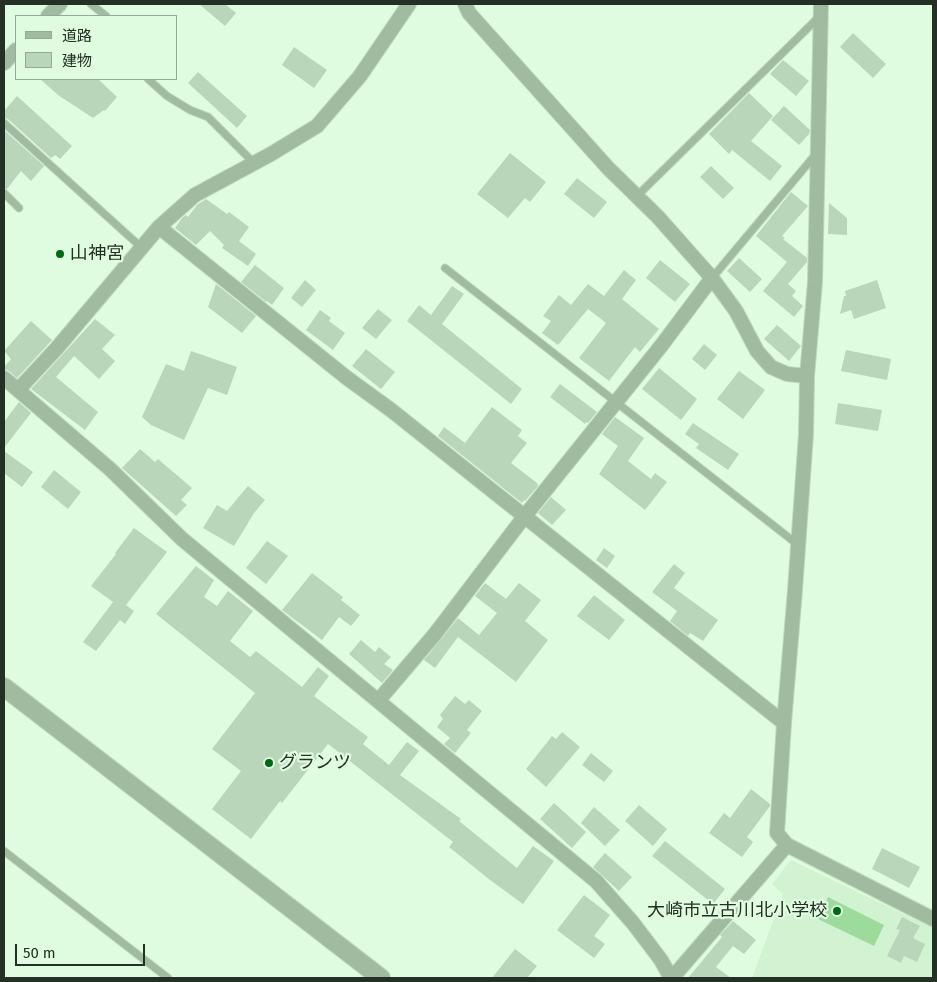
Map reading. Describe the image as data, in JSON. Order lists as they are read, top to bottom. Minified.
{"places":["山神宮","グランツ","大崎市立古川北小学校"],"legend":["道路","建物"],"scale_bar":"50 m"}
